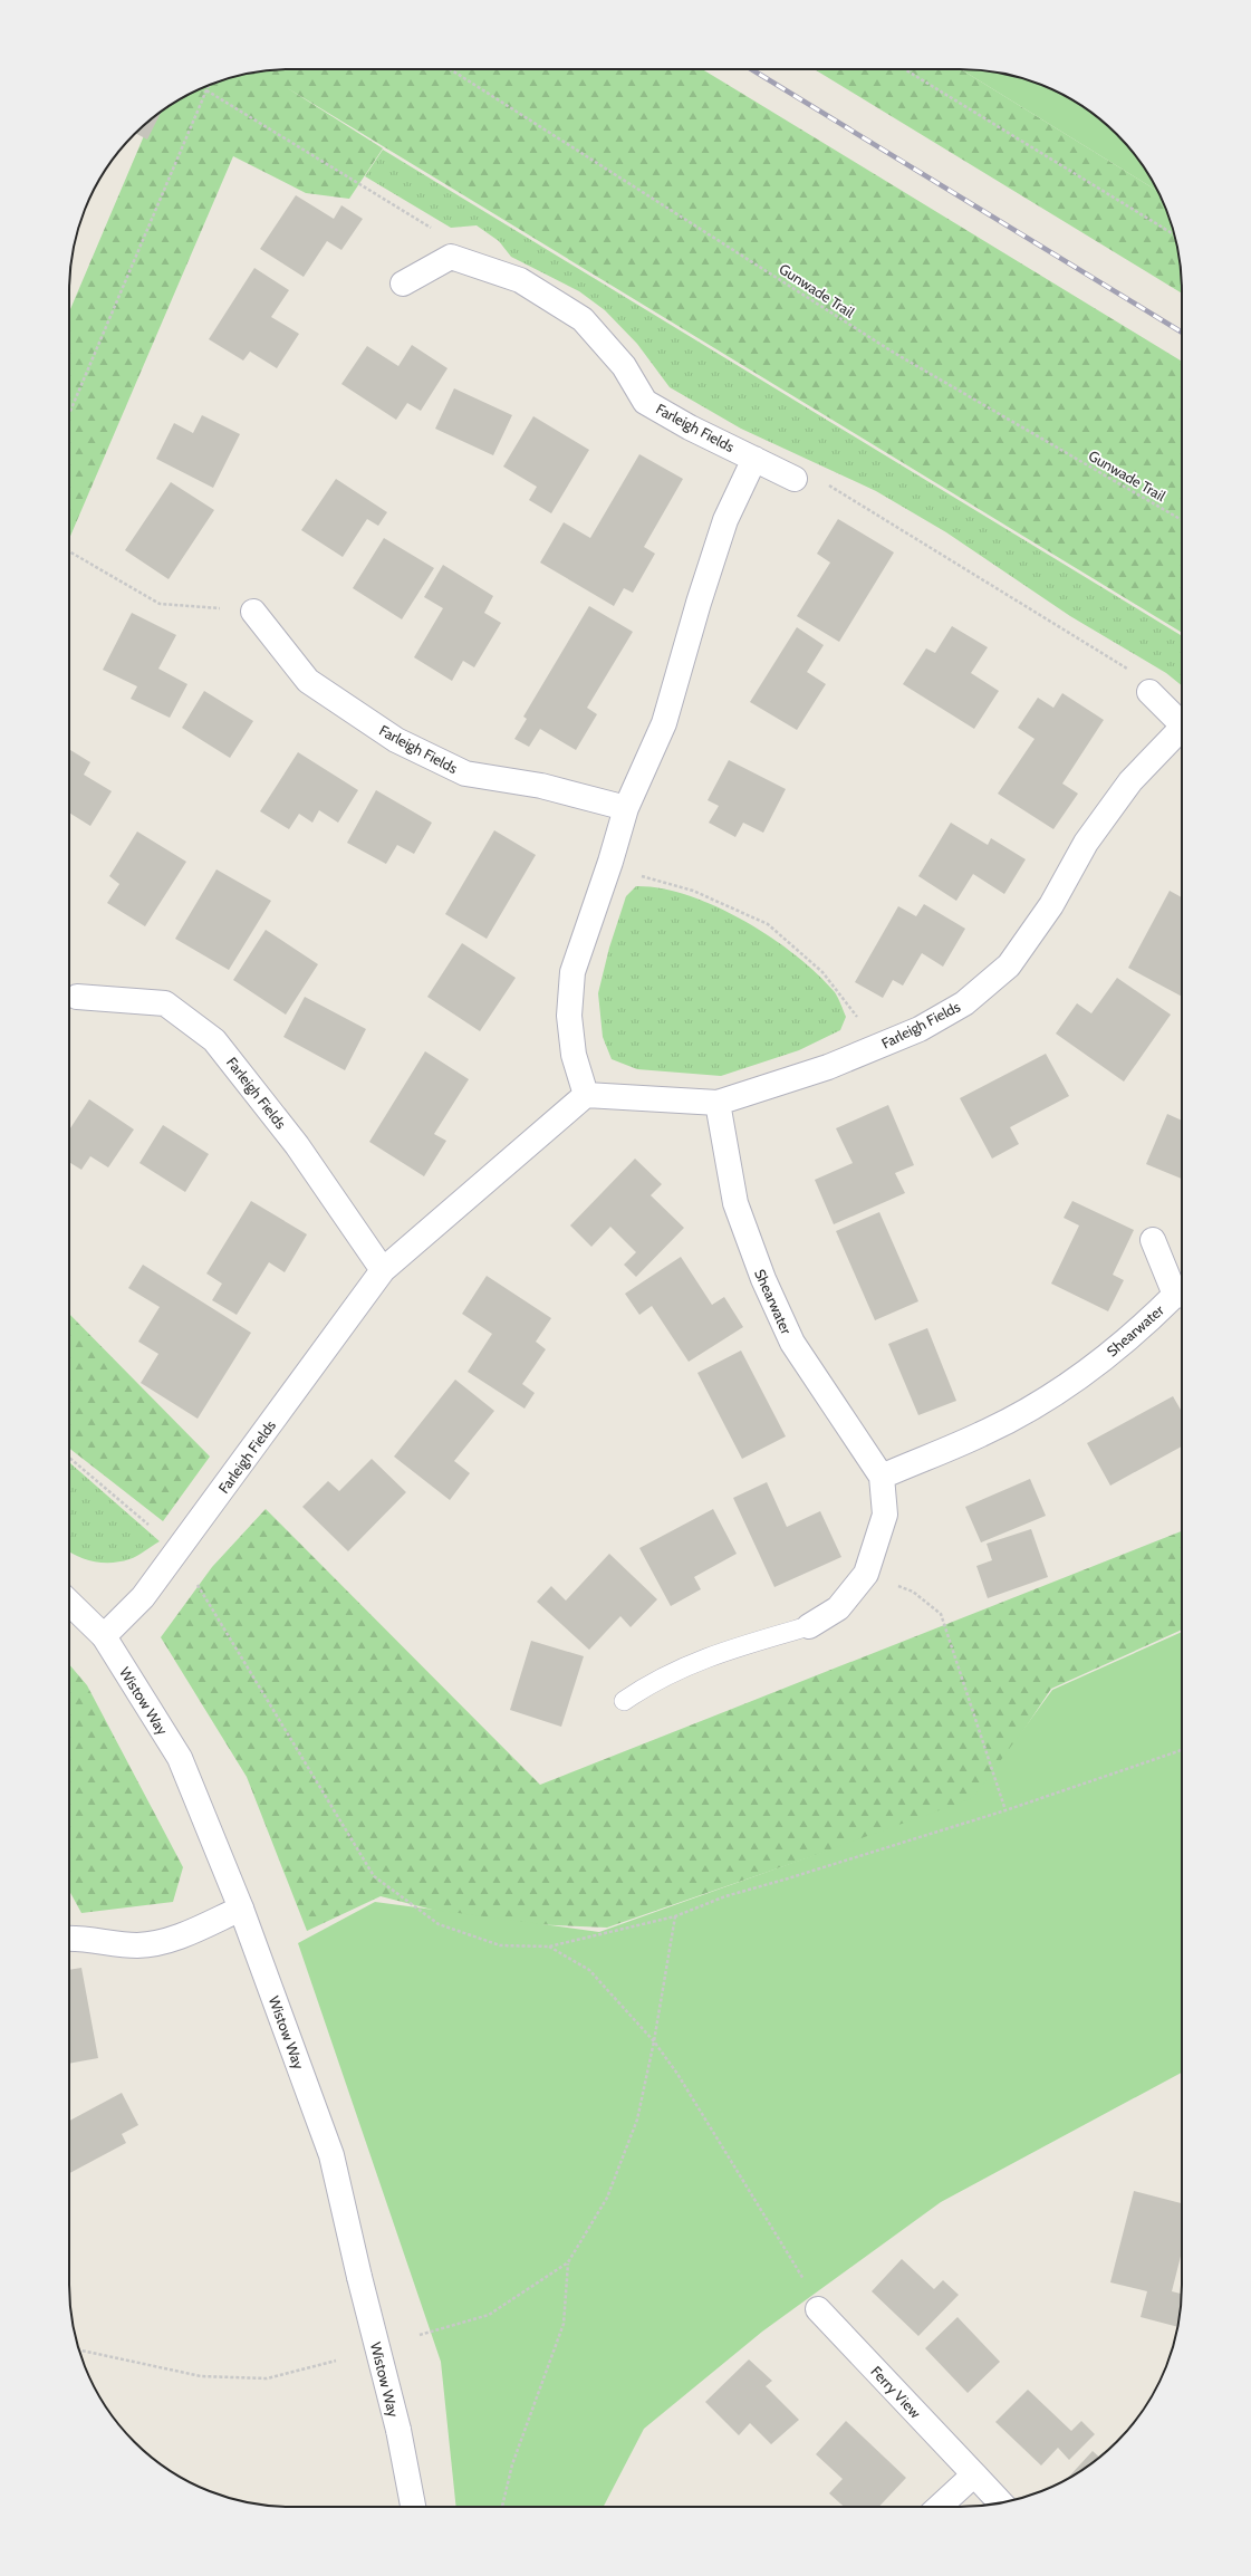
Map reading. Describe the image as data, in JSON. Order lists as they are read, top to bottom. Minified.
{"streets":{"street":["Farleigh Fields","Shearwater","Wistow Way","Ferry View"],"path":["Gunwade Trail"]},"crossings":[["Farleigh Fields","Shearwater"],["Farleigh Fields","Wistow Way"]]}
